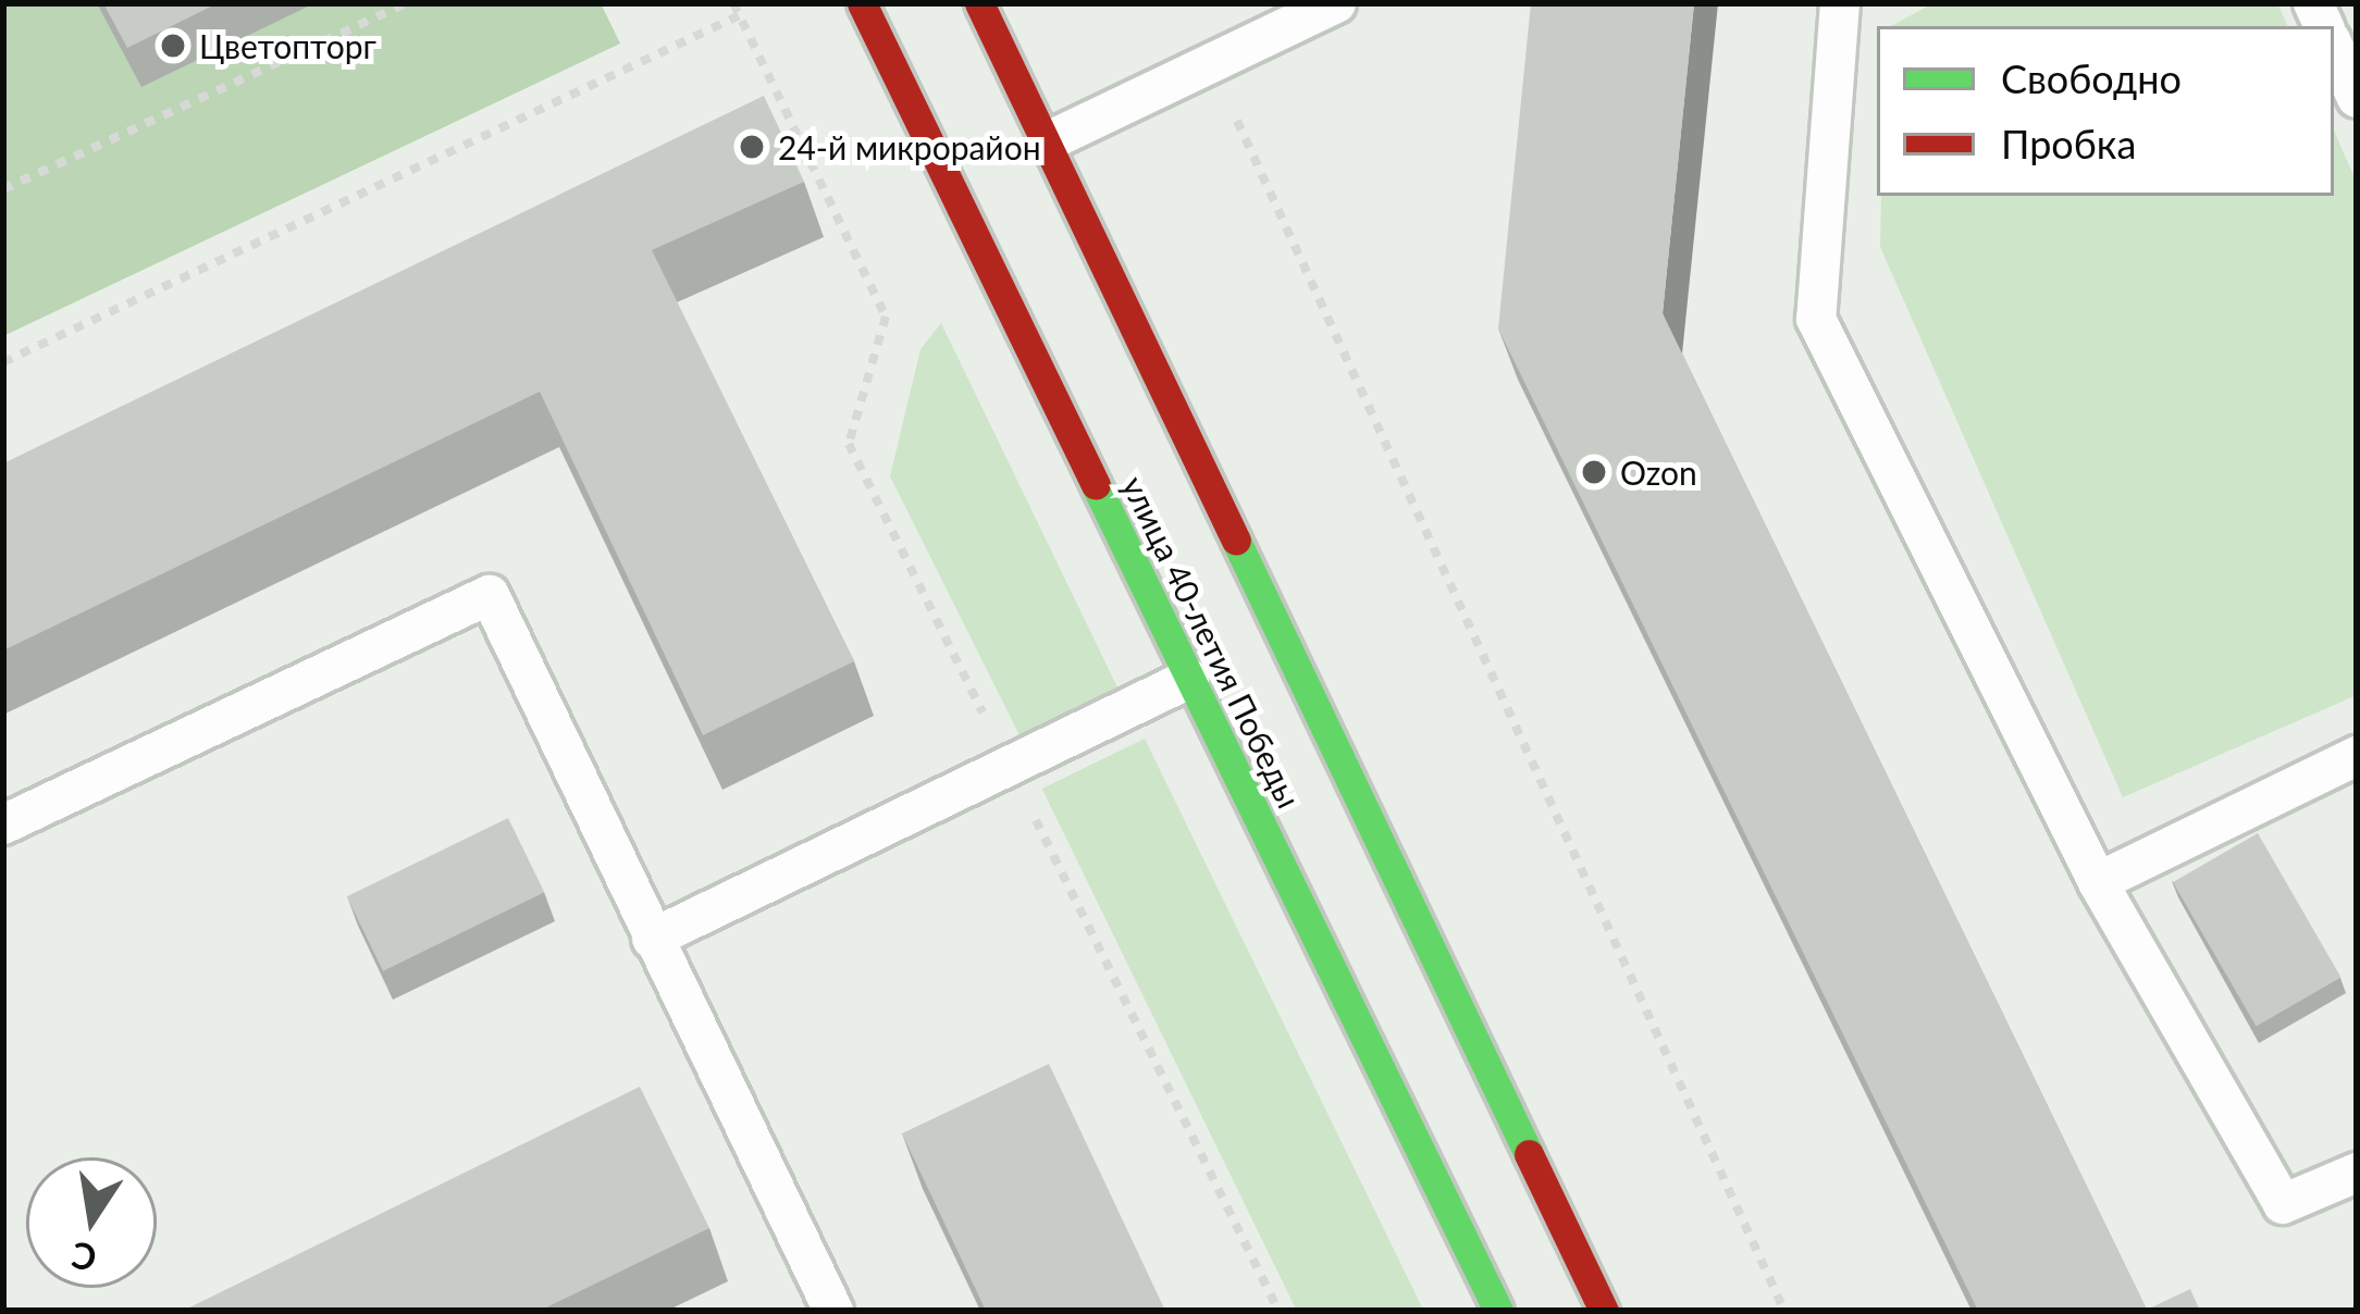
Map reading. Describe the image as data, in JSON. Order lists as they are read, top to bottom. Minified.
{"streets":{"street":["улица 40-летия Победы"]},"places":["Цветопторг","24-й микрорайон","Ozon"],"legend":["Свободно","Пробка"],"north":"bottom"}
